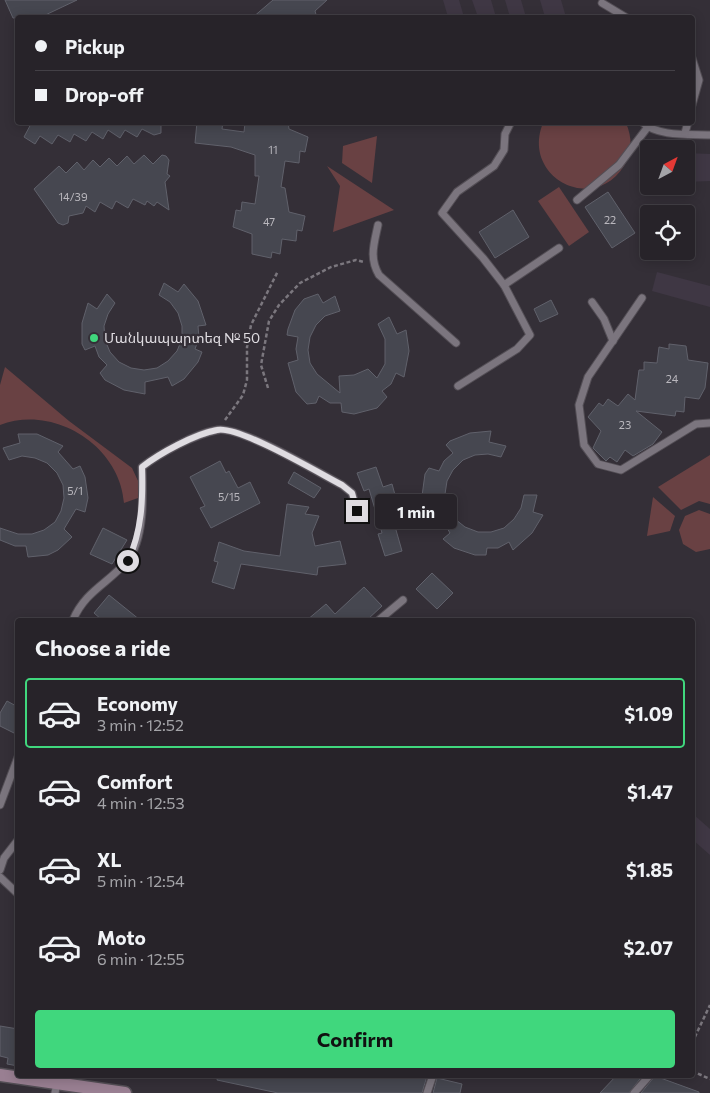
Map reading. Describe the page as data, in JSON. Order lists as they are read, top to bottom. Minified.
{"places":["Մանկապարտեզ № 50"],"house_numbers":["11","14/39","22","47","24","23","5/1","5/15"],"north":"top right","page":{"banner":["Pickup","Drop-off"],"bubble":"1 min","heading":"Choose a ride","list":[{"name":"Economy","note":"3 min · 12:52","value":"$1.09"},{"name":"Comfort","note":"4 min · 12:53","value":"$1.47"},{"name":"XL","note":"5 min · 12:54","value":"$1.85"},{"name":"Moto","note":"6 min · 12:55","value":"$2.07"}],"buttons":"Confirm"}}
